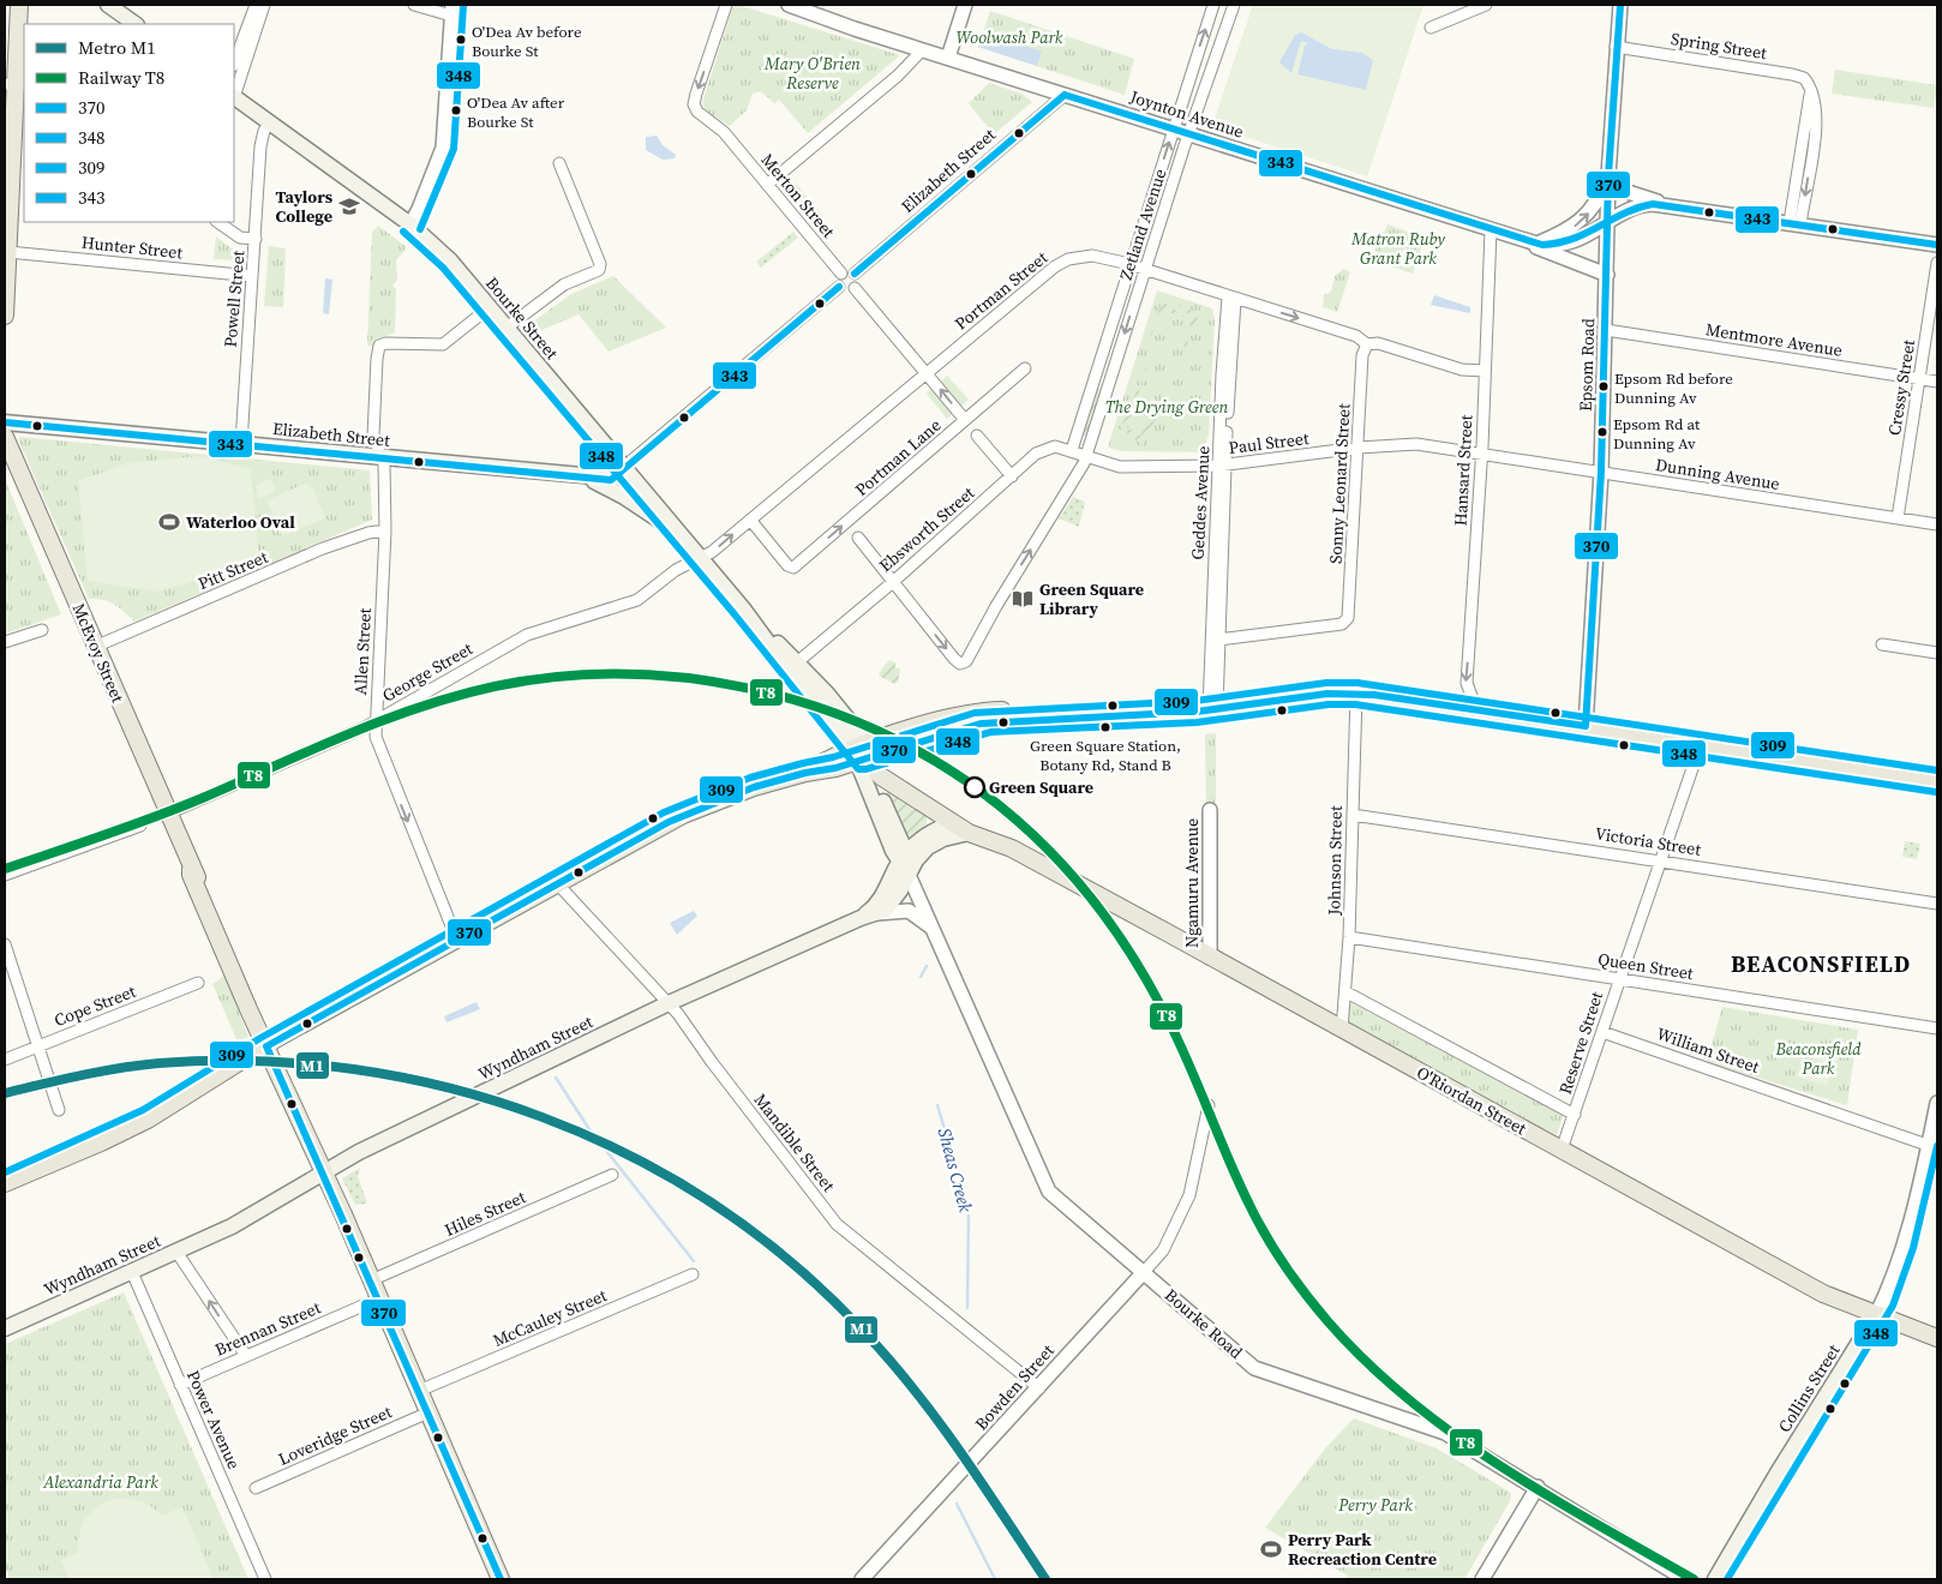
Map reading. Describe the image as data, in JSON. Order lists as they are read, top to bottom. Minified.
{"streets":{"main road":["Elizabeth Street","Bourke Street","McEvoy Street","Wyndham Street","O'Riordan Street","Bourke Road","Collins Street"],"street":["Spring Street","Joynton Avenue","Merton Street","Zetland Avenue","Hunter Street","Portman Street","Powell Street","Mentmore Avenue","Epsom Road","Cressy Street","Paul Street","Portman Lane","Hansard Street","Dunning Avenue","Sonny Leonard Street","Geddes Avenue","Ebsworth Street","Pitt Street","Allen Street","George Street","Victoria Street","Johnson Street","Ngamuru Avenue","Queen Street","Cope Street","Reserve Street","William Street","Mandible Street","Hiles Street","McCauley Street","Brennan Street","Bowden Street","Power Avenue","Loveridge Street"]},"crossings":[["Spring Street","Epsom Road"],["Joynton Avenue","Elizabeth Street"],["Joynton Avenue","Zetland Avenue"],["Joynton Avenue","Epsom Road"],["Joynton Avenue","Hansard Street"],["Elizabeth Street","Merton Street"],["Elizabeth Street","Powell Street"],["Elizabeth Street","Bourke Street"],["Elizabeth Street","Allen Street"],["Zetland Avenue","Portman Street"],["Zetland Avenue","Paul Street"],["Zetland Avenue","Ebsworth Street"],["Hunter Street","Powell Street"],["Portman Street","Bourke Street"],["Portman Street","Portman Lane"],["Portman Street","Hansard Street"],["Portman Street","Sonny Leonard Street"],["Portman Street","Geddes Avenue"],["Portman Street","George Street"],["Powell Street","Bourke Street"],["Bourke Street","Ebsworth Street"],["Bourke Street","Allen Street"],["Bourke Street","George Street"],["Bourke Street","O'Riordan Street"],["Bourke Street","Bourke Road"],["Mentmore Avenue","Epsom Road"],["Mentmore Avenue","Cressy Street"],["Epsom Road","Dunning Avenue"],["Cressy Street","Dunning Avenue"],["Paul Street","Dunning Avenue"],["Paul Street","Sonny Leonard Street"],["Paul Street","Geddes Avenue"],["Paul Street","Ebsworth Street"],["Hansard Street","Dunning Avenue"],["Sonny Leonard Street","Geddes Avenue"],["Pitt Street","Allen Street"],["Pitt Street","McEvoy Street"],["Allen Street","George Street"],["McEvoy Street","George Street"],["McEvoy Street","Wyndham Street"],["McEvoy Street","Hiles Street"],["McEvoy Street","McCauley Street"],["McEvoy Street","Loveridge Street"],["Victoria Street","Johnson Street"],["Victoria Street","Reserve Street"],["Johnson Street","Queen Street"],["Johnson Street","Reserve Street"],["Johnson Street","O'Riordan Street"],["Ngamuru Avenue","O'Riordan Street"],["Queen Street","Reserve Street"],["Reserve Street","William Street"],["Reserve Street","O'Riordan Street"],["Wyndham Street","O'Riordan Street"],["Wyndham Street","Mandible Street"],["Wyndham Street","Bourke Road"],["Wyndham Street","Power Avenue"],["William Street","Collins Street"],["O'Riordan Street","Bourke Road"],["O'Riordan Street","Collins Street"],["Mandible Street","Bowden Street"],["Bourke Road","Bowden Street"],["Brennan Street","Power Avenue"]],"one_way":["Merton Street","Portman Lane","Hansard Street"],"districts":["BEACONSFIELD"],"water":["Sheas Creek"],"parks":["Woolwash Park","Mary O'Brien Reserve","Matron Ruby Grant Park","The Drying Green","Beaconsfield Park","Alexandria Park","Perry Park"],"places":{"other":["O'Dea Av before Bourke St","O'Dea Av after Bourke St","Epsom Rd before Dunning Av","Epsom Rd at Dunning Av","Green Square Station, Botany Rd, Stand B","Green Square"],"school or university":["Taylors College"],"sports":["Waterloo Oval","Perry Park Recreaction Centre"],"library":["Green Square Library"]},"lines":["transit line 370","transit line 348","transit line 343","rail line T8","transit line 309","metro line M1"],"legend":["Metro M1","Railway T8","370","348","309","343"]}
